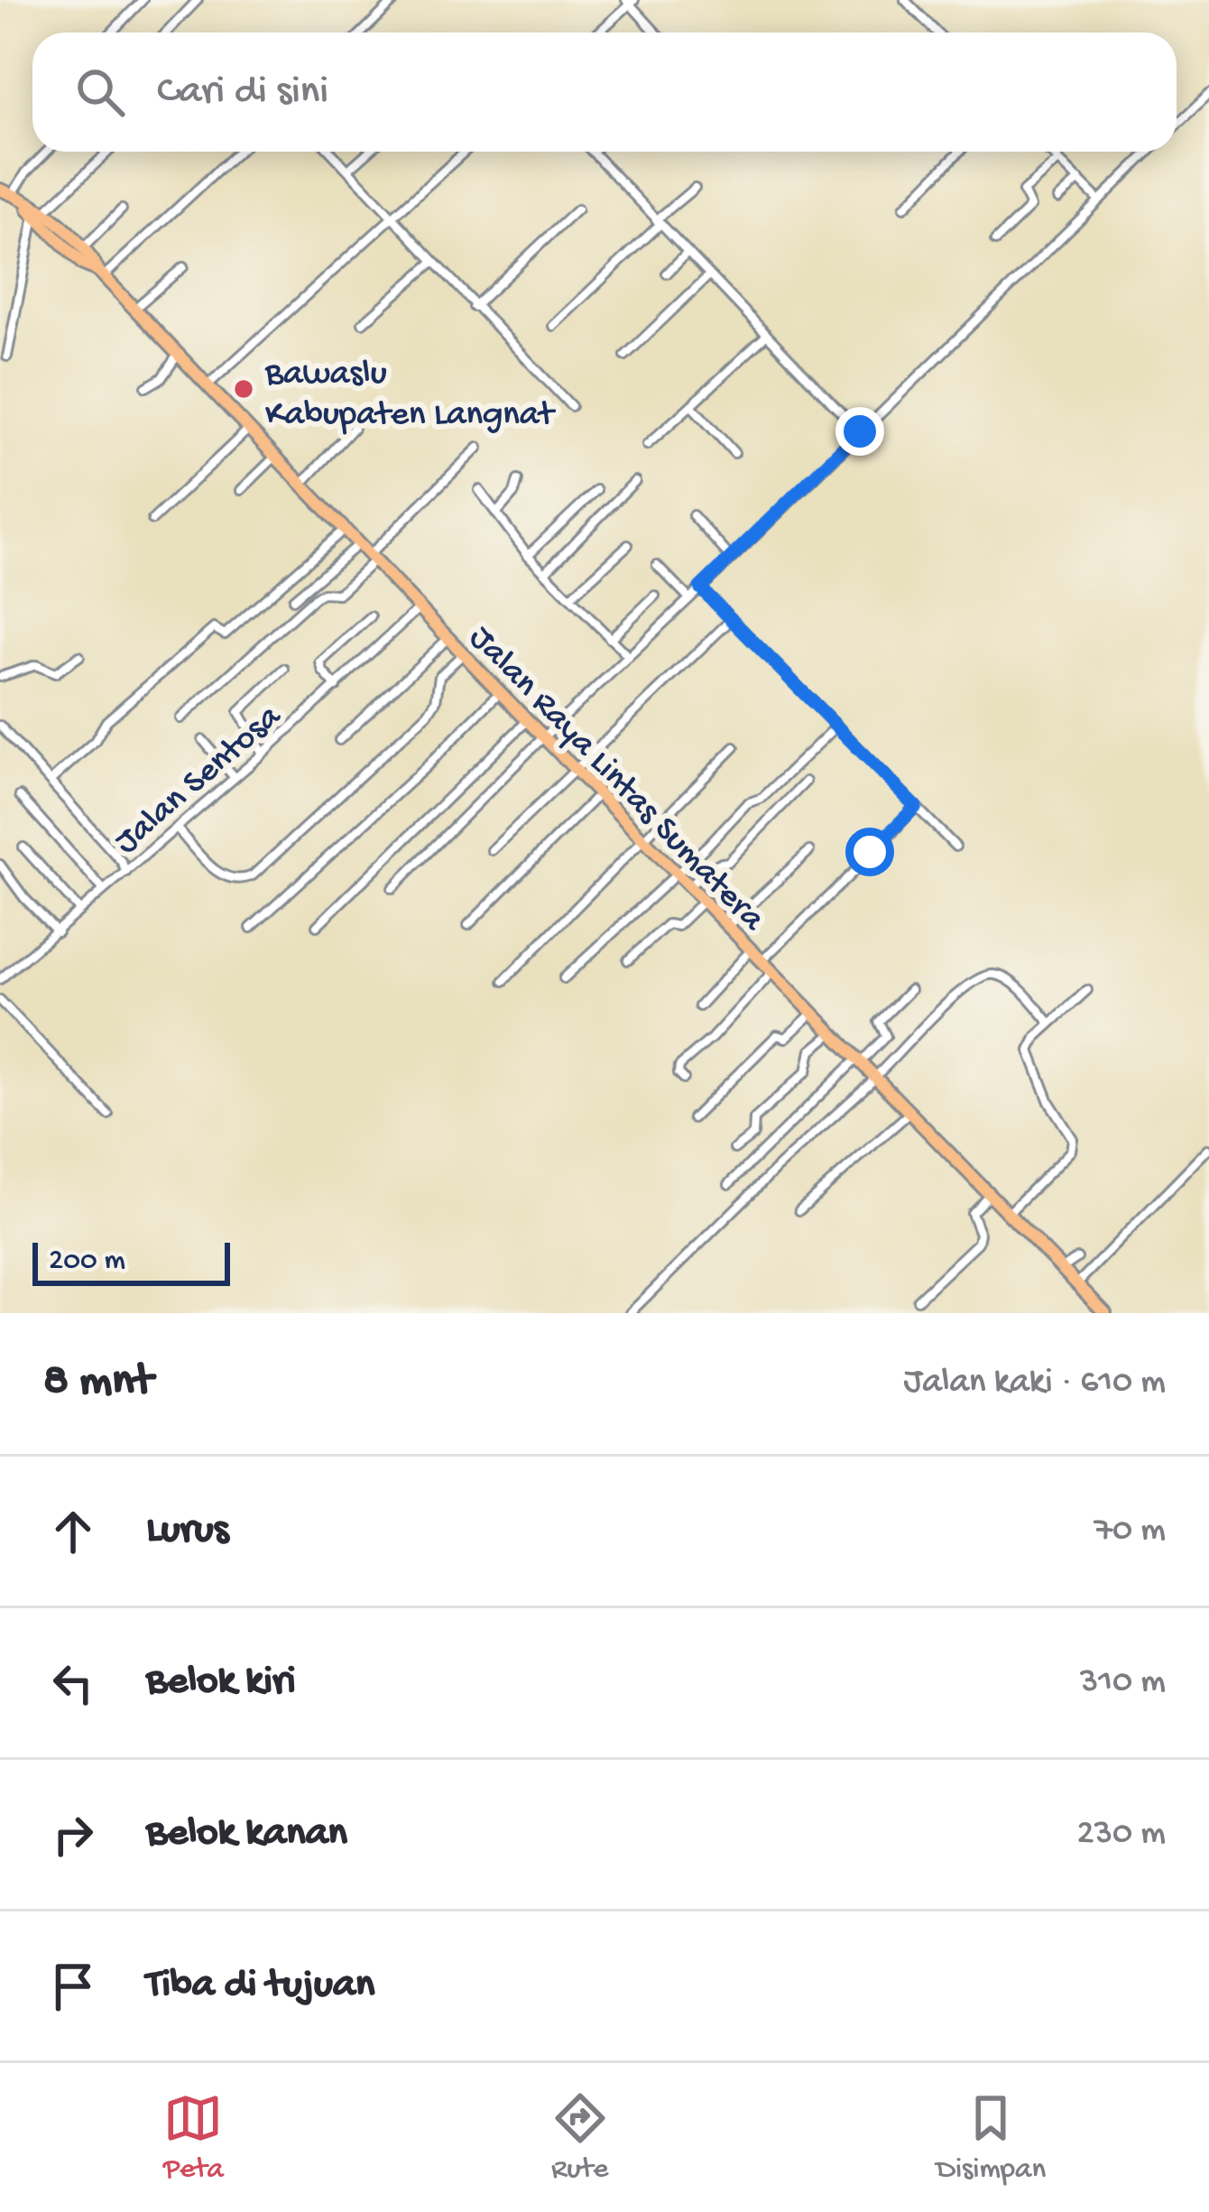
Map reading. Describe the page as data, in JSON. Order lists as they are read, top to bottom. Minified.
{"streets":{"highway":["Jalan Raya Lintas Sumatera"],"street":["Jalan Sentosa"]},"crossings":[["Jalan Raya Lintas Sumatera","Jalan Sentosa"]],"places":["Bawaslu Kabupaten Langnat"],"scale_bar":"200 m","page":{"search":"Cari di sini","scale":"200 m","heading":["8 mnt","Jalan kaki · 610 m"],"list":[["Lurus","70 m"],["Belok kiri","310 m"],["Belok kanan","230 m"],"Tiba di tujuan"],"nav":["Peta","Rute","Disimpan"]}}
